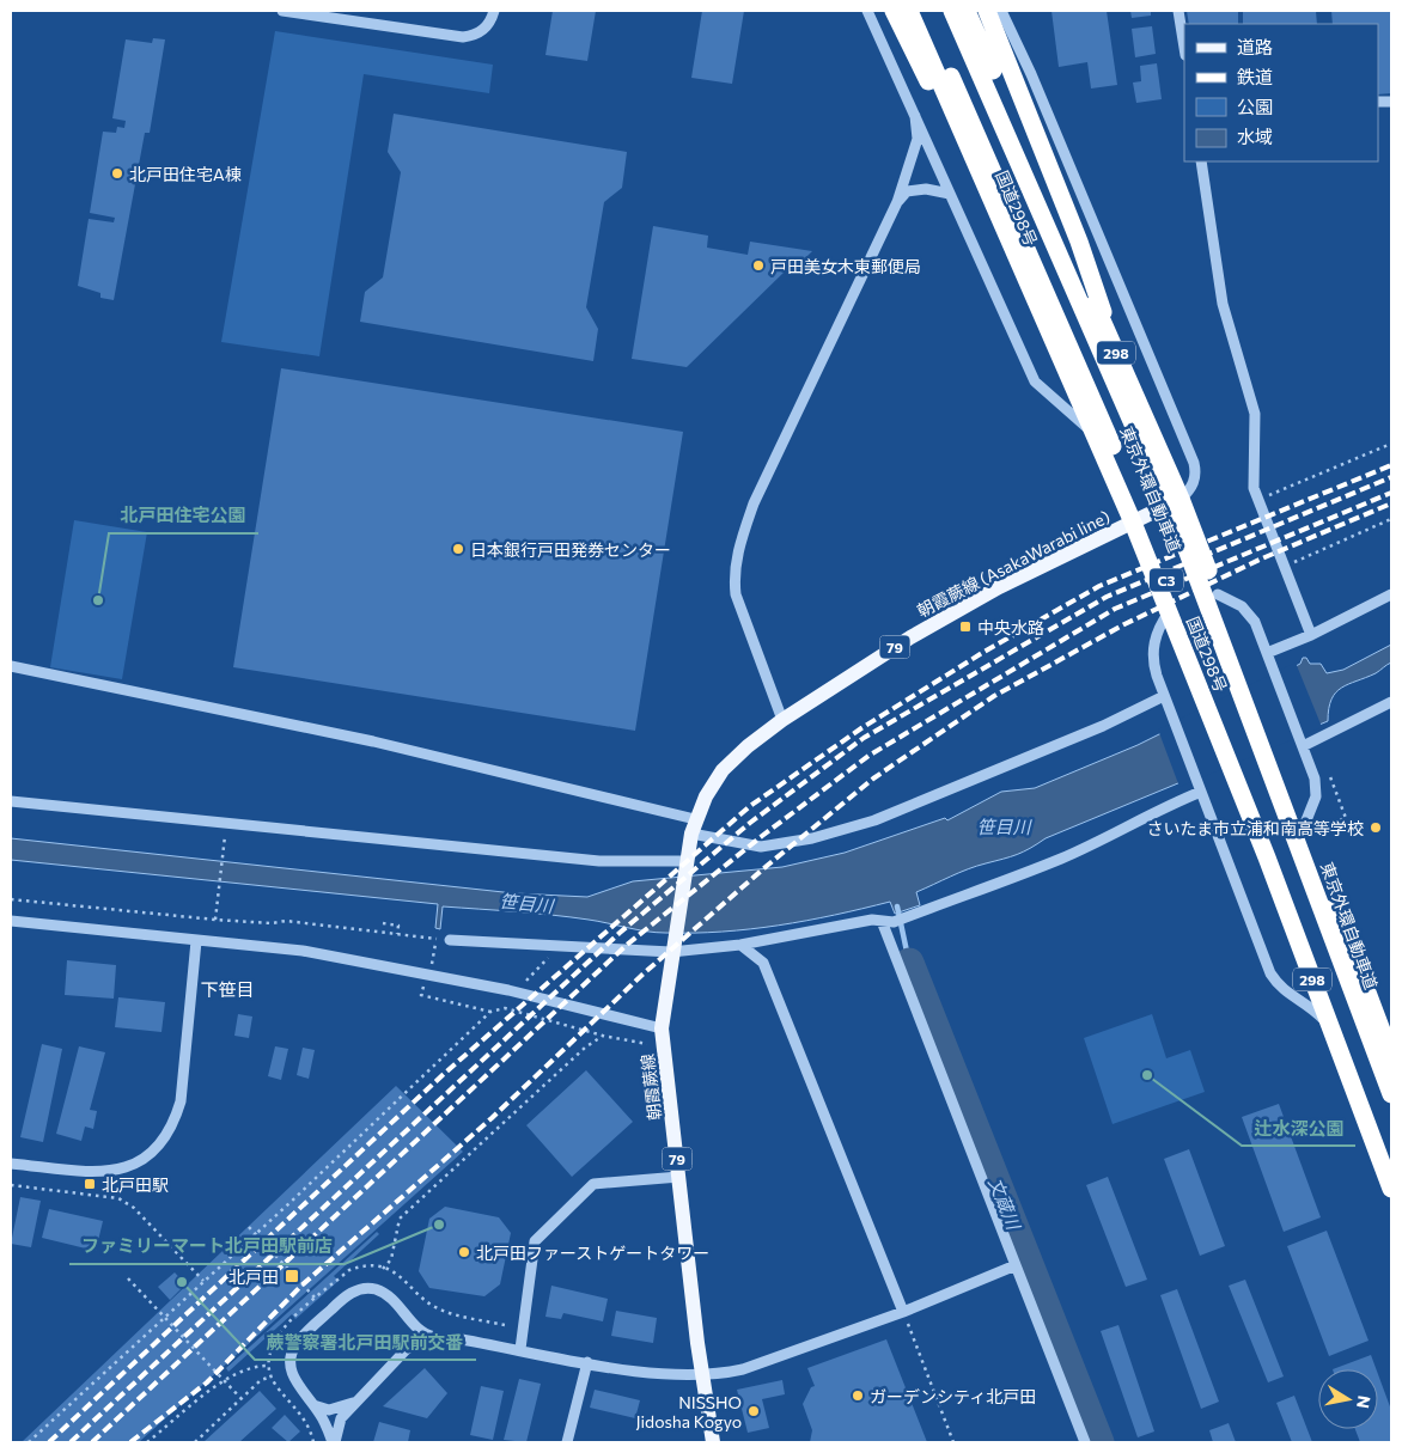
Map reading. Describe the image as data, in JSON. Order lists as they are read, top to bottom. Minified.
{"streets":{"highway":["国道298号","298","東京外環自動車道","C3"],"main road":["朝霞蕨線 (AsakaWarabi line)","79","朝霞蕨線"]},"crossings":[["国道298号","朝霞蕨線 (AsakaWarabi line)"],["朝霞蕨線 (AsakaWarabi line)","朝霞蕨線"]],"districts":["下笹目"],"water":["笹目川","文蔵川"],"places":{"other":["北戸田住宅A棟","戸田美女木東郵便局","日本銀行戸田発券センター","北戸田住宅公園","さいたま市立浦和南高等学校","辻水深公園","ファミリーマート北戸田駅前店","北戸田ファーストゲートタワー","蕨警察署北戸田駅前交番","ガーデンシティ北戸田","NISSHO Jidosha Kogyo"],"transit":["中央水路","北戸田駅","北戸田"]},"legend":["道路","鉄道","公園","水域"],"north":"right"}
